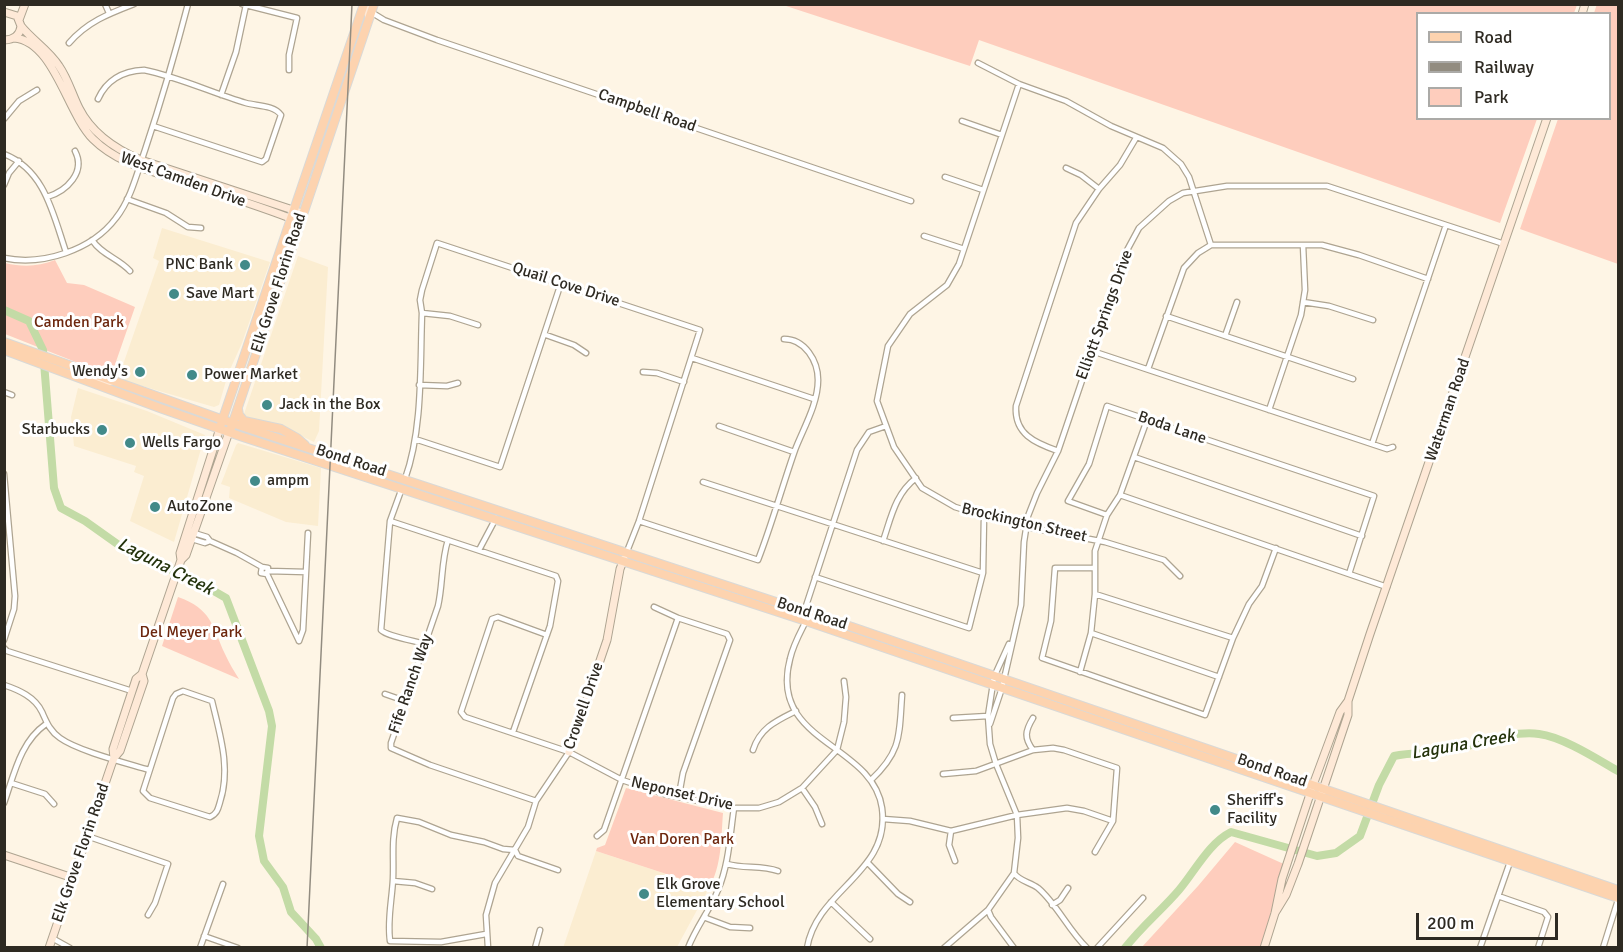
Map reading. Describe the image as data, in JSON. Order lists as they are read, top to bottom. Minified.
{"streets":{"main road":["West Camden Drive","Elk Grove Florin Road","Waterman Road","Bond Road","Crowell Drive"],"street":["Campbell Road","Quail Cove Drive","Elliott Springs Drive","Boda Lane","Brockington Street","Fife Ranch Way","Neponset Drive"]},"crossings":[["Campbell Road","Elk Grove Florin Road"],["West Camden Drive","Elk Grove Florin Road"],["Elk Grove Florin Road","Bond Road"],["Quail Cove Drive","Bond Road"],["Quail Cove Drive","Crowell Drive"],["Elliott Springs Drive","Waterman Road"],["Elliott Springs Drive","Brockington Street"],["Waterman Road","Bond Road"],["Bond Road","Crowell Drive"],["Fife Ranch Way","Crowell Drive"],["Crowell Drive","Neponset Drive"]],"water":["Laguna Creek"],"parks":["Camden Park","Del Meyer Park","Van Doren Park"],"places":["PNC Bank","Save Mart","Wendy's","Power Market","Jack in the Box","Starbucks","Wells Fargo","ampm","AutoZone","Sheriff's Facility","Elk Grove Elementary School"],"legend":["Road","Railway","Park"],"scale_bar":"200 m"}
